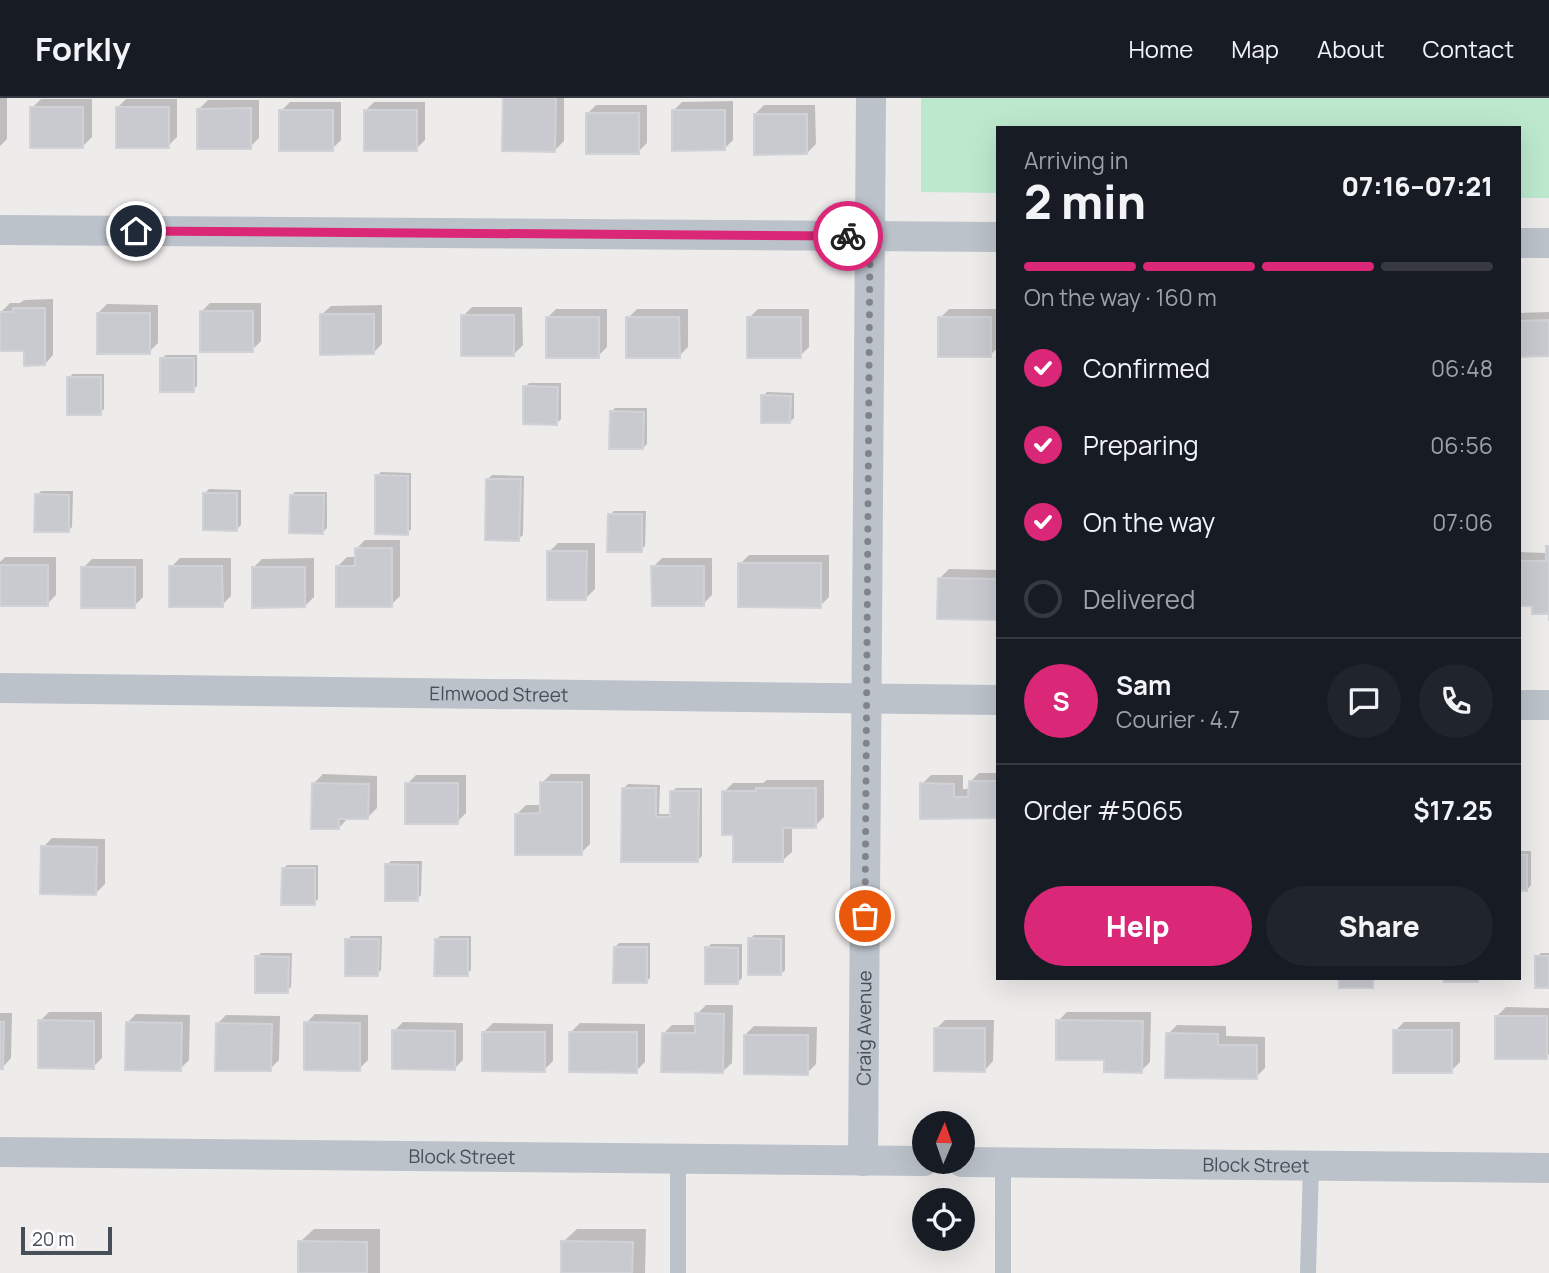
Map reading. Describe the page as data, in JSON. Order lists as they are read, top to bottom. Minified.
{"streets":{"street":["Elmwood Street","Craig Avenue","Block Street"]},"crossings":[["Elmwood Street","Craig Avenue"],["Craig Avenue","Block Street"]],"scale_bar":"20 m","north":"top","page":{"header":"Forkly","nav":["Home","Map","About","Contact"],"heading":["2 min","Arriving in","07:16–07:21"],"panel":["Sam","Courier · 4.7","Order #5065","$17.25"],"bar":"On the way · 160 m","list":[["Confirmed","06:48"],["Preparing","06:56"],["On the way","07:06"],"Delivered"],"round":"S","buttons":["Help","Share"],"scale":"20 m"}}
